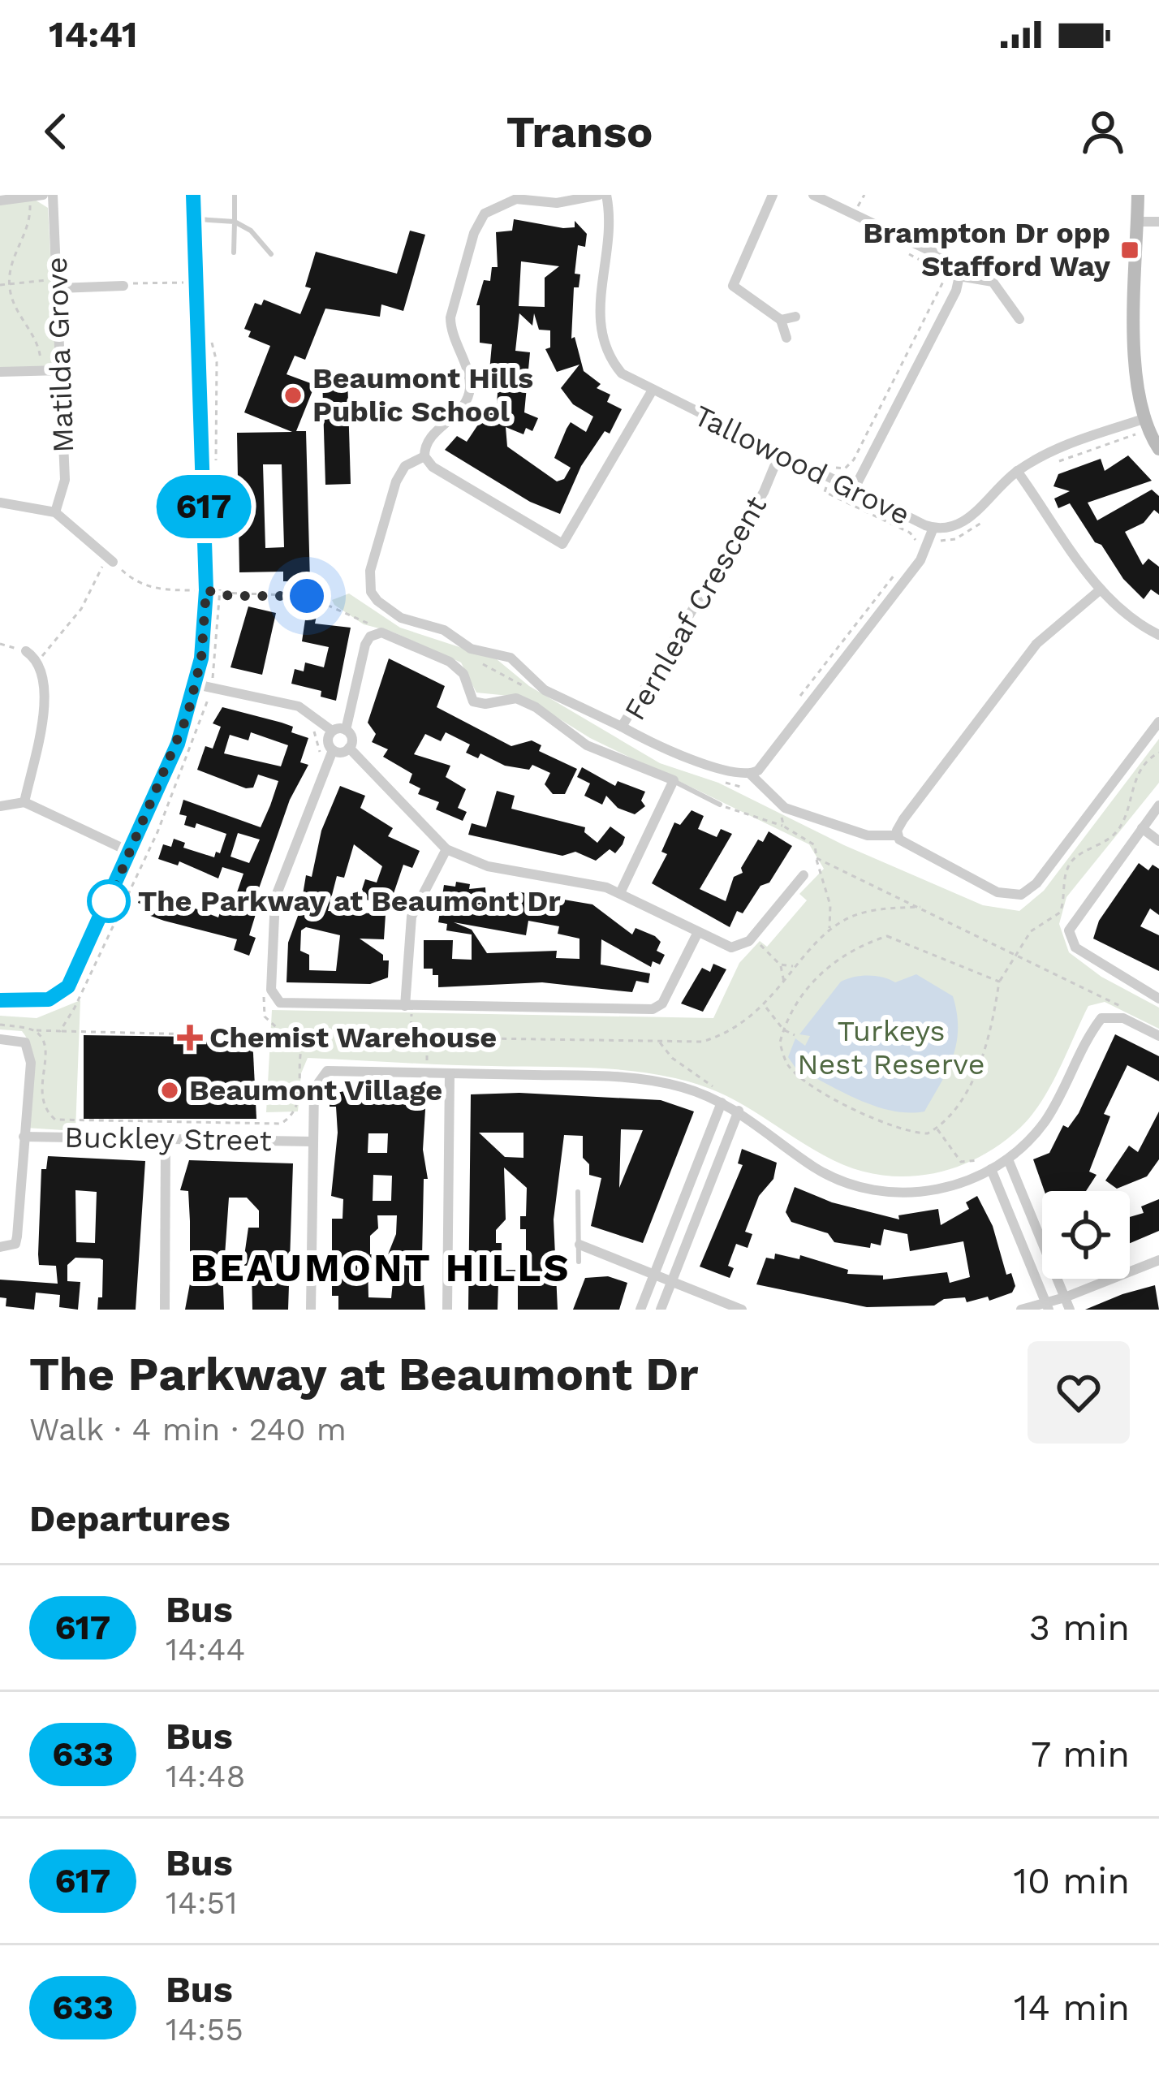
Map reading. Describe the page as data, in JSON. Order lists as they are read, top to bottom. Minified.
{"streets":{"street":["Matilda Grove","Tallowood Grove","Fernleaf Crescent","Buckley Street"]},"crossings":[["Tallowood Grove","Fernleaf Crescent"]],"districts":["BEAUMONT HILLS"],"parks":["Turkeys Nest Reserve"],"places":{"transit":["Brampton Dr opp Stafford Way"],"other":["Beaumont Hills Public School","The Parkway at Beaumont Dr","Beaumont Village"],"health":["Chemist Warehouse"]},"lines":["bus line 617"],"page":{"status":"14:41","header":"Transo","on_map":"617","heading":[["The Parkway at Beaumont Dr","Walk · 4 min · 240 m"],"Departures"],"list":[{"mark":"617","name":"Bus","note":"14:44","value":"3 min"},{"mark":"633","name":"Bus","note":"14:48","value":"7 min"},{"mark":"617","name":"Bus","note":"14:51","value":"10 min"},{"mark":"633","name":"Bus","note":"14:55","value":"14 min"}]}}
